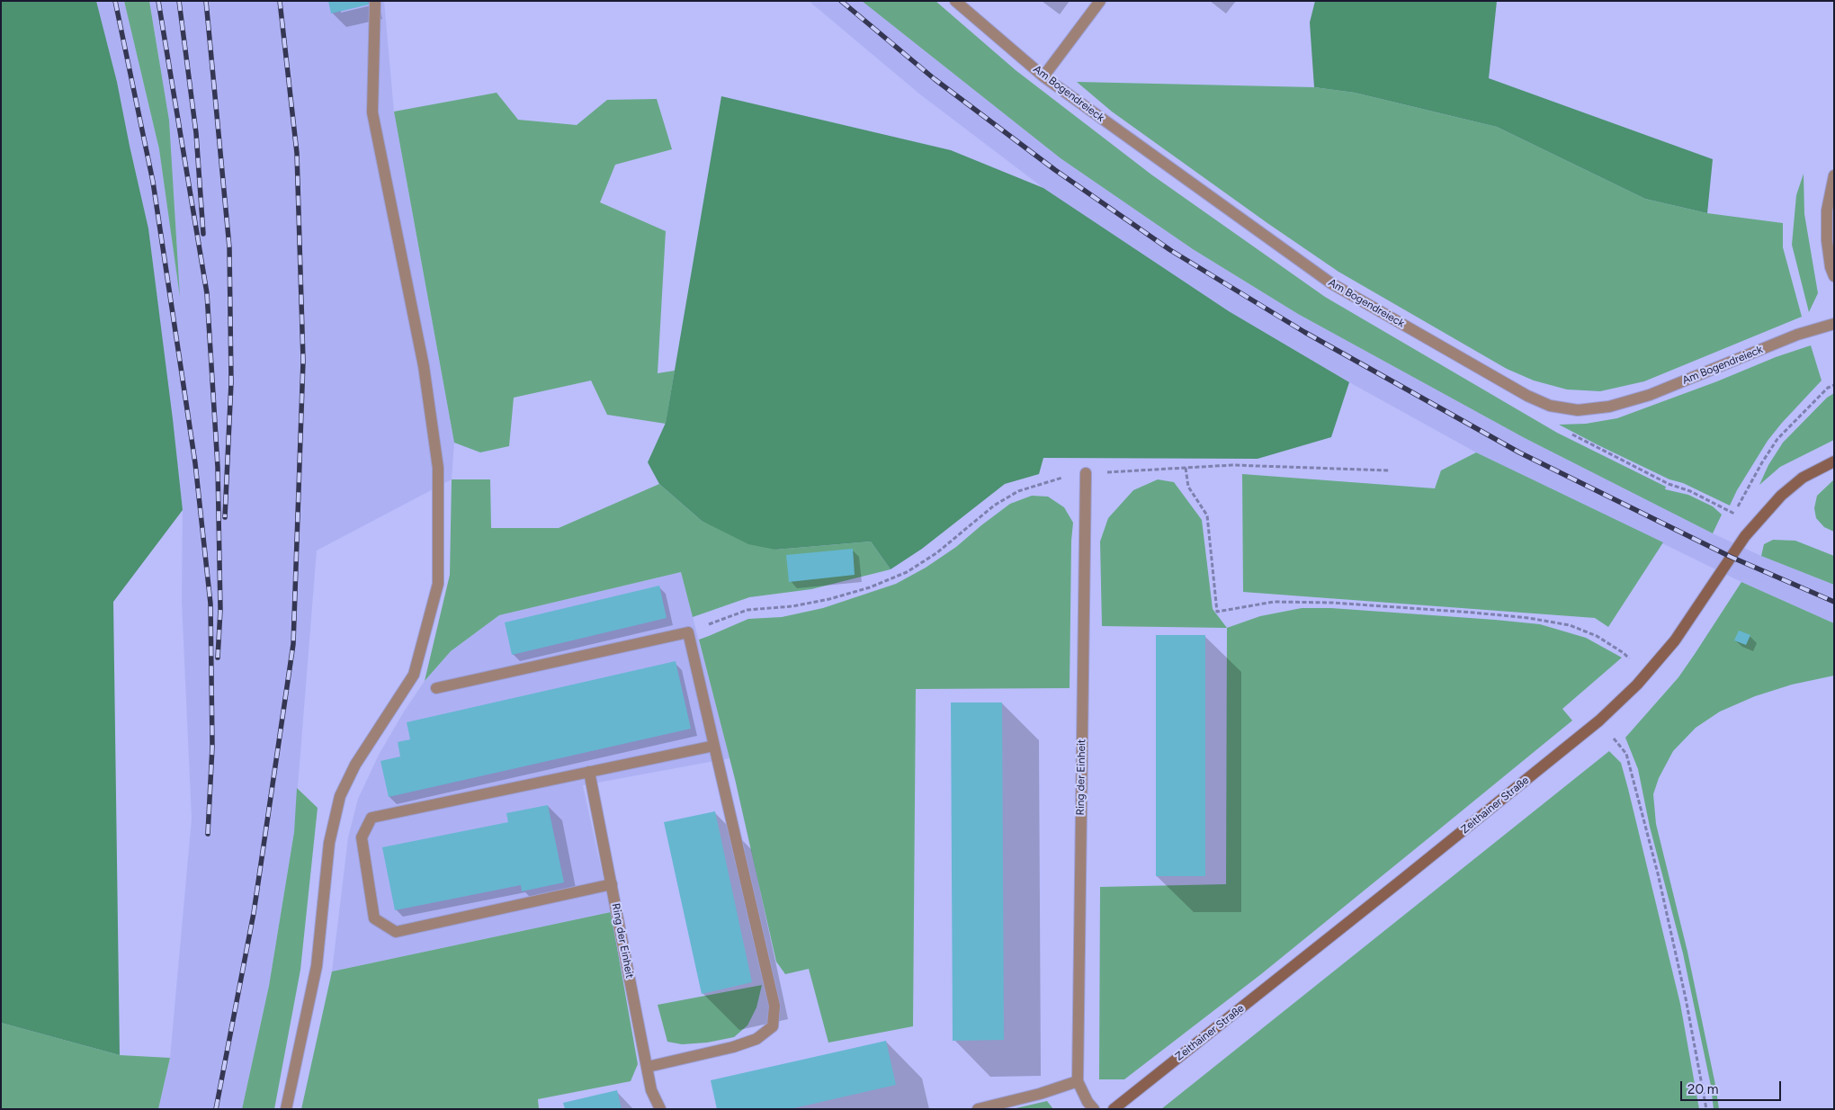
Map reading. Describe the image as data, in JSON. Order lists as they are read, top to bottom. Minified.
{"streets":{"street":["Am Bogendreieck","Ring der Einheit","Zeithainer Straße"]},"scale_bar":"20 m"}
